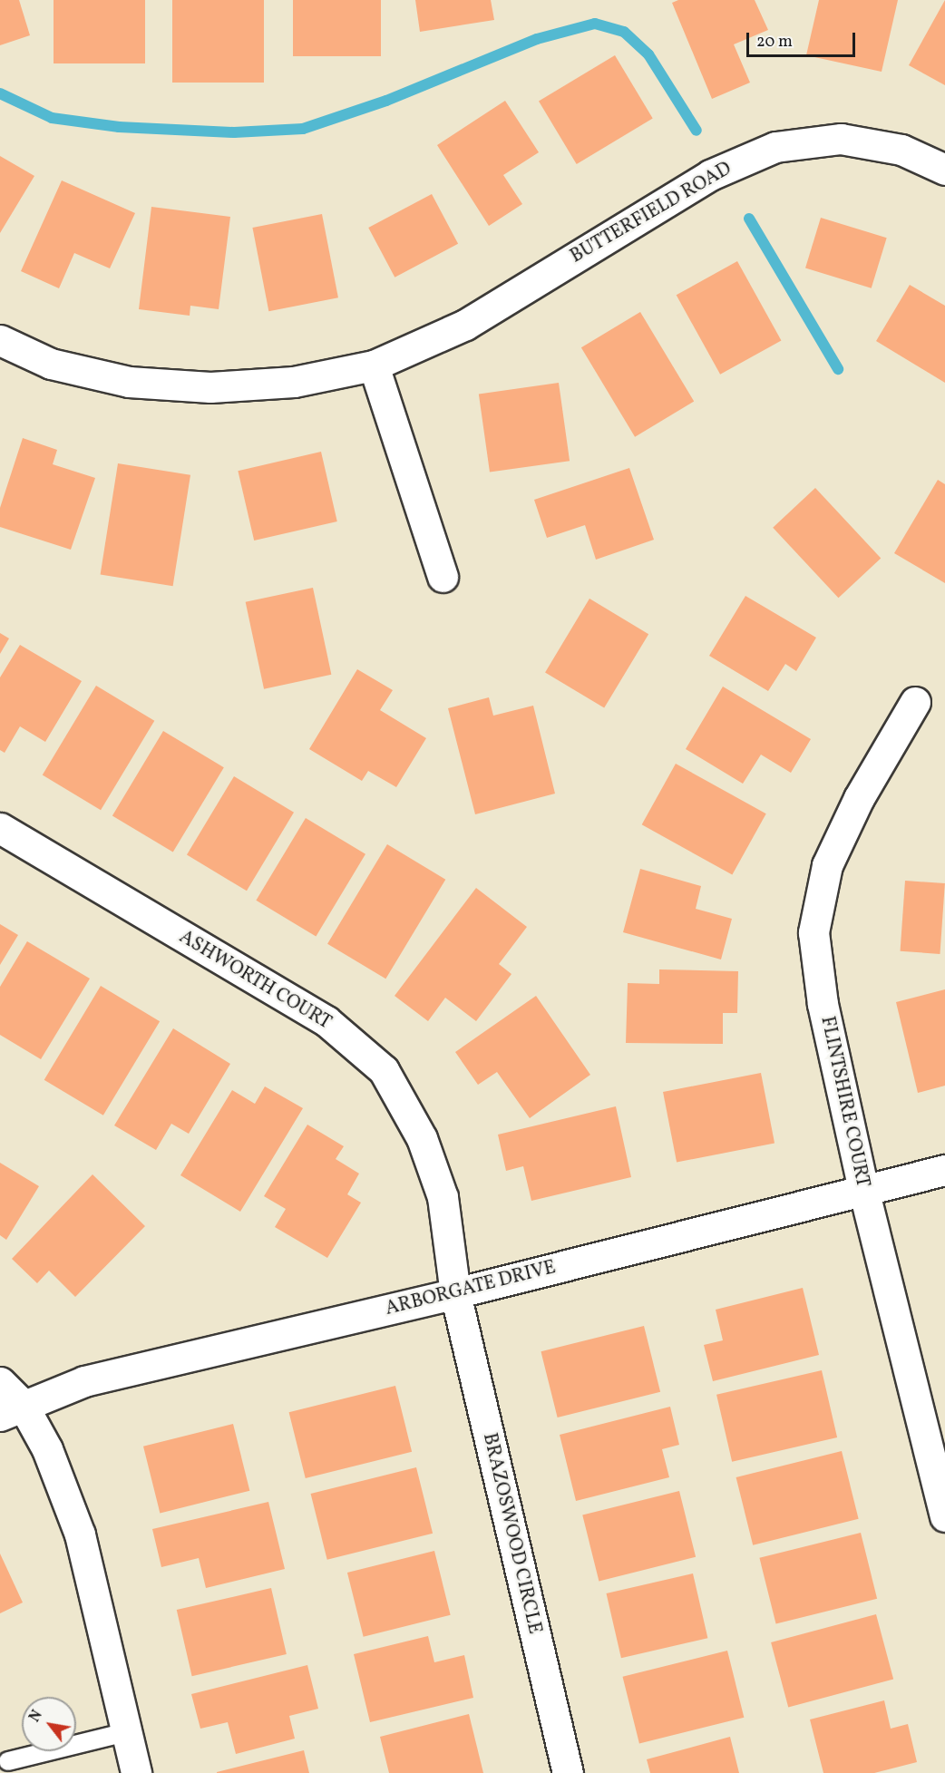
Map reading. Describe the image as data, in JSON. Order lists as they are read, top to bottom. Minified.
{"streets":{"street":["BUTTERFIELD ROAD","ASHWORTH COURT","FLINTSHIRE COURT","ARBORGATE DRIVE","BRAZOSWOOD CIRCLE"]},"crossings":[["ASHWORTH COURT","ARBORGATE DRIVE"],["ASHWORTH COURT","BRAZOSWOOD CIRCLE"],["FLINTSHIRE COURT","ARBORGATE DRIVE"],["ARBORGATE DRIVE","BRAZOSWOOD CIRCLE"]],"scale_bar":"20 m","north":"top left"}
